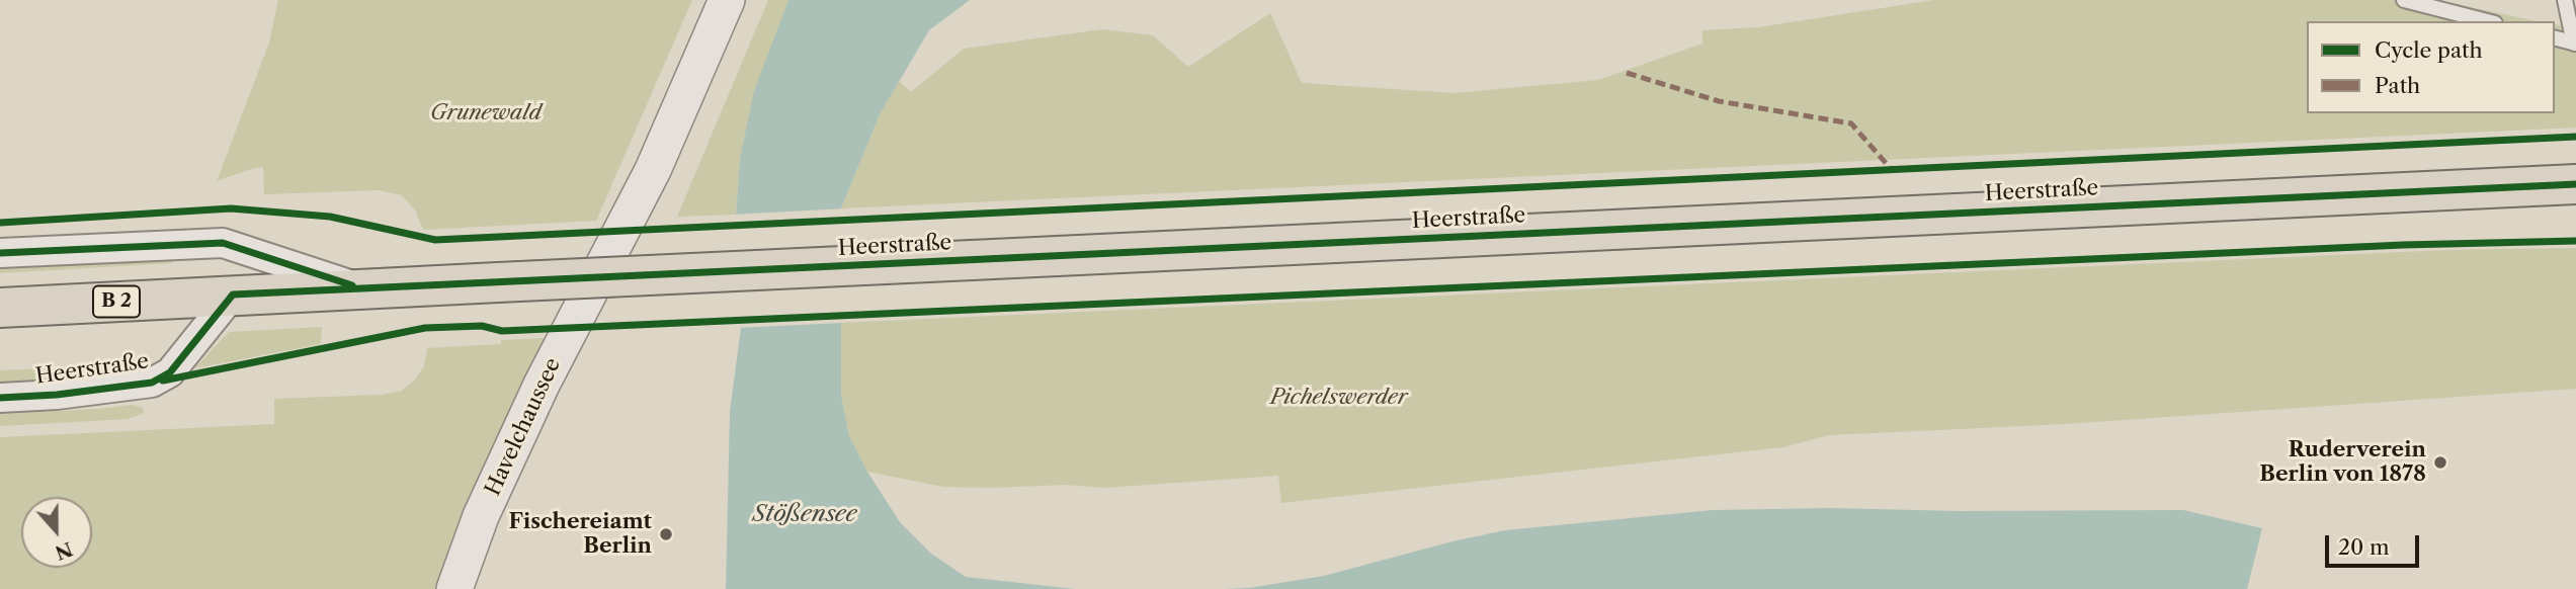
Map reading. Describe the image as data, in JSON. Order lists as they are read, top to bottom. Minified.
{"streets":{"main road":["Heerstraße","B 2"],"street":["Havelchaussee"]},"water":["Stößensee"],"parks":["Grunewald","Pichelswerder"],"places":["Ruderverein Berlin von 1878","Fischereiamt Berlin"],"legend":["Cycle path","Path"],"scale_bar":"20 m","north":"bottom"}
